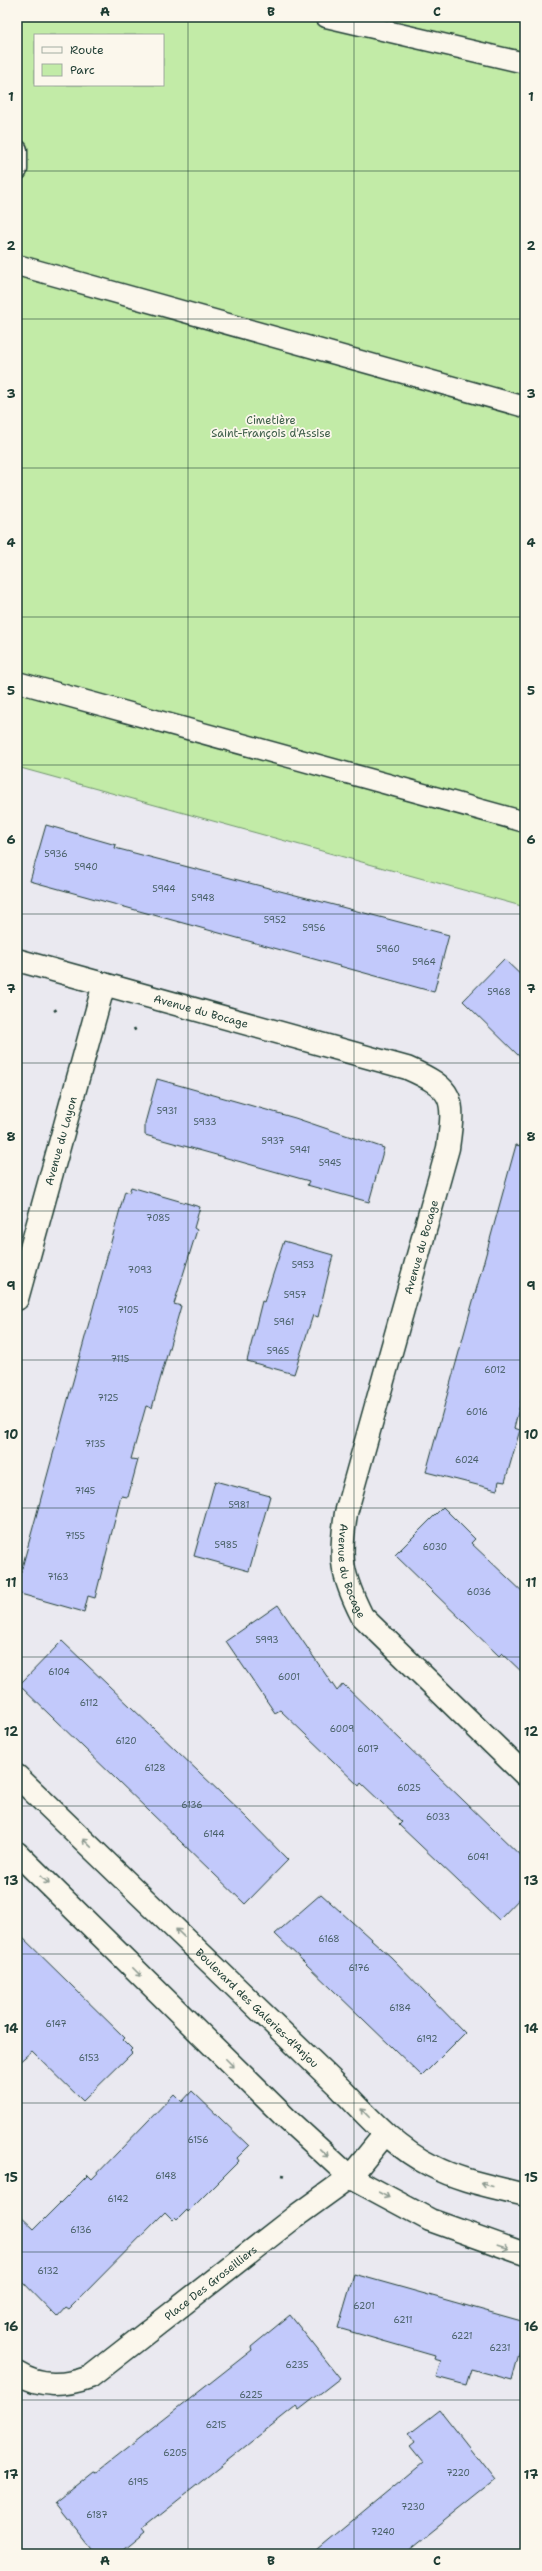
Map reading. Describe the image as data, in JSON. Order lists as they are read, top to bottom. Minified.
{"streets":{"street":["Avenue du Bocage","Avenue du Layon","Boulevard des Galeries-d'Anjou","Place Des Groseilliers"]},"crossings":[["Avenue du Bocage","Avenue du Layon"],["Boulevard des Galeries-d'Anjou","Place Des Groseilliers"]],"parks":["Cimetière Saint-François d'Assise"],"house_numbers":["5936","5940","5944","5948","5952","5956","5960","5964","5968","5931","5933","5937","5941","5945","7085","5953","7093","5957","7105","5961","5965","7115","6012","7125","6016","7135","6024","7145","5981","7155","5985","6030","7163","6036","5993","6104","6001","6112","6009","6120","6017","6128","6025","6136","6033","6144","6041","6168","6176","6184","6147","6192","6153","6156","6148","6142","6136","6132","6201","6211","6221","6231","6235","6225","6215","6205","7220","6195","7230","6187","7240"],"legend":["Route","Parc"],"grid":{"columns":["A","B","C"],"rows":["1","2","3","4","5","6","7","8","9","10","11","12","13","14","15","16","17"]}}
